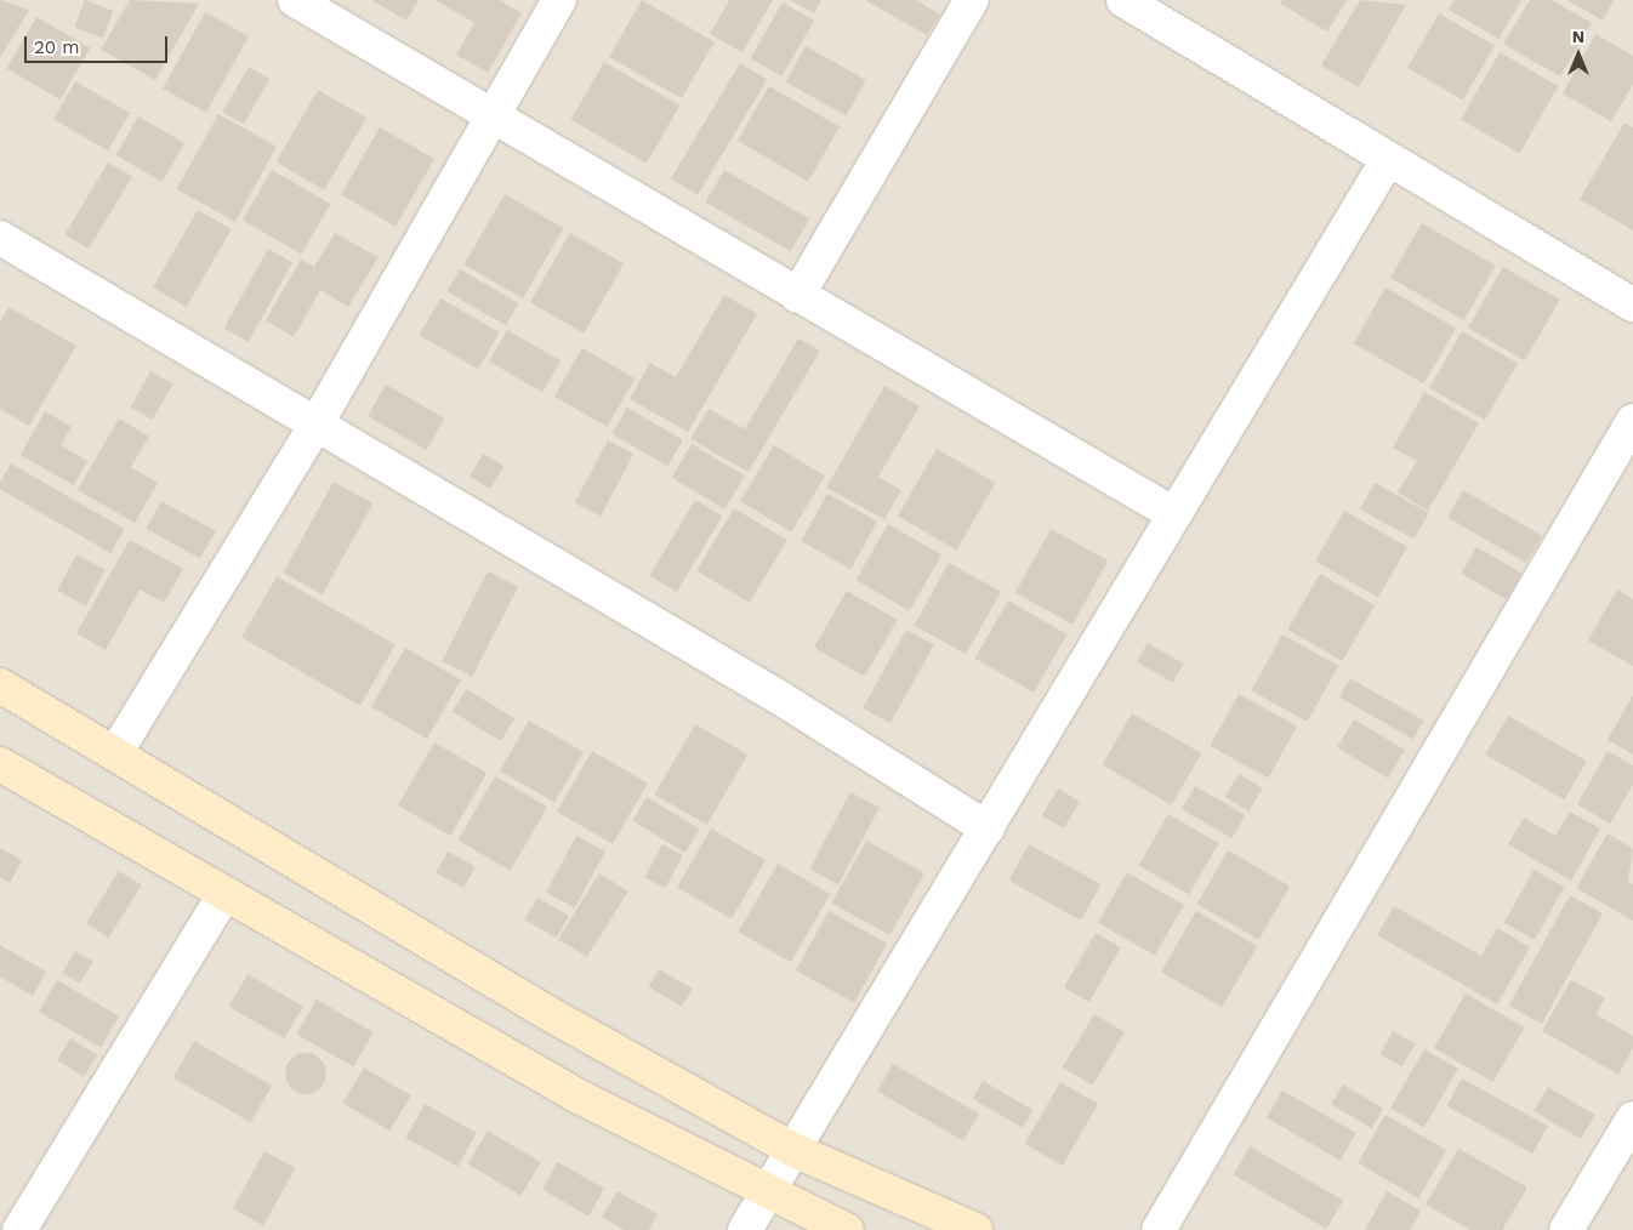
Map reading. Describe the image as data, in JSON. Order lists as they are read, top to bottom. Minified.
{"scale_bar":"20 m","north":"top"}
